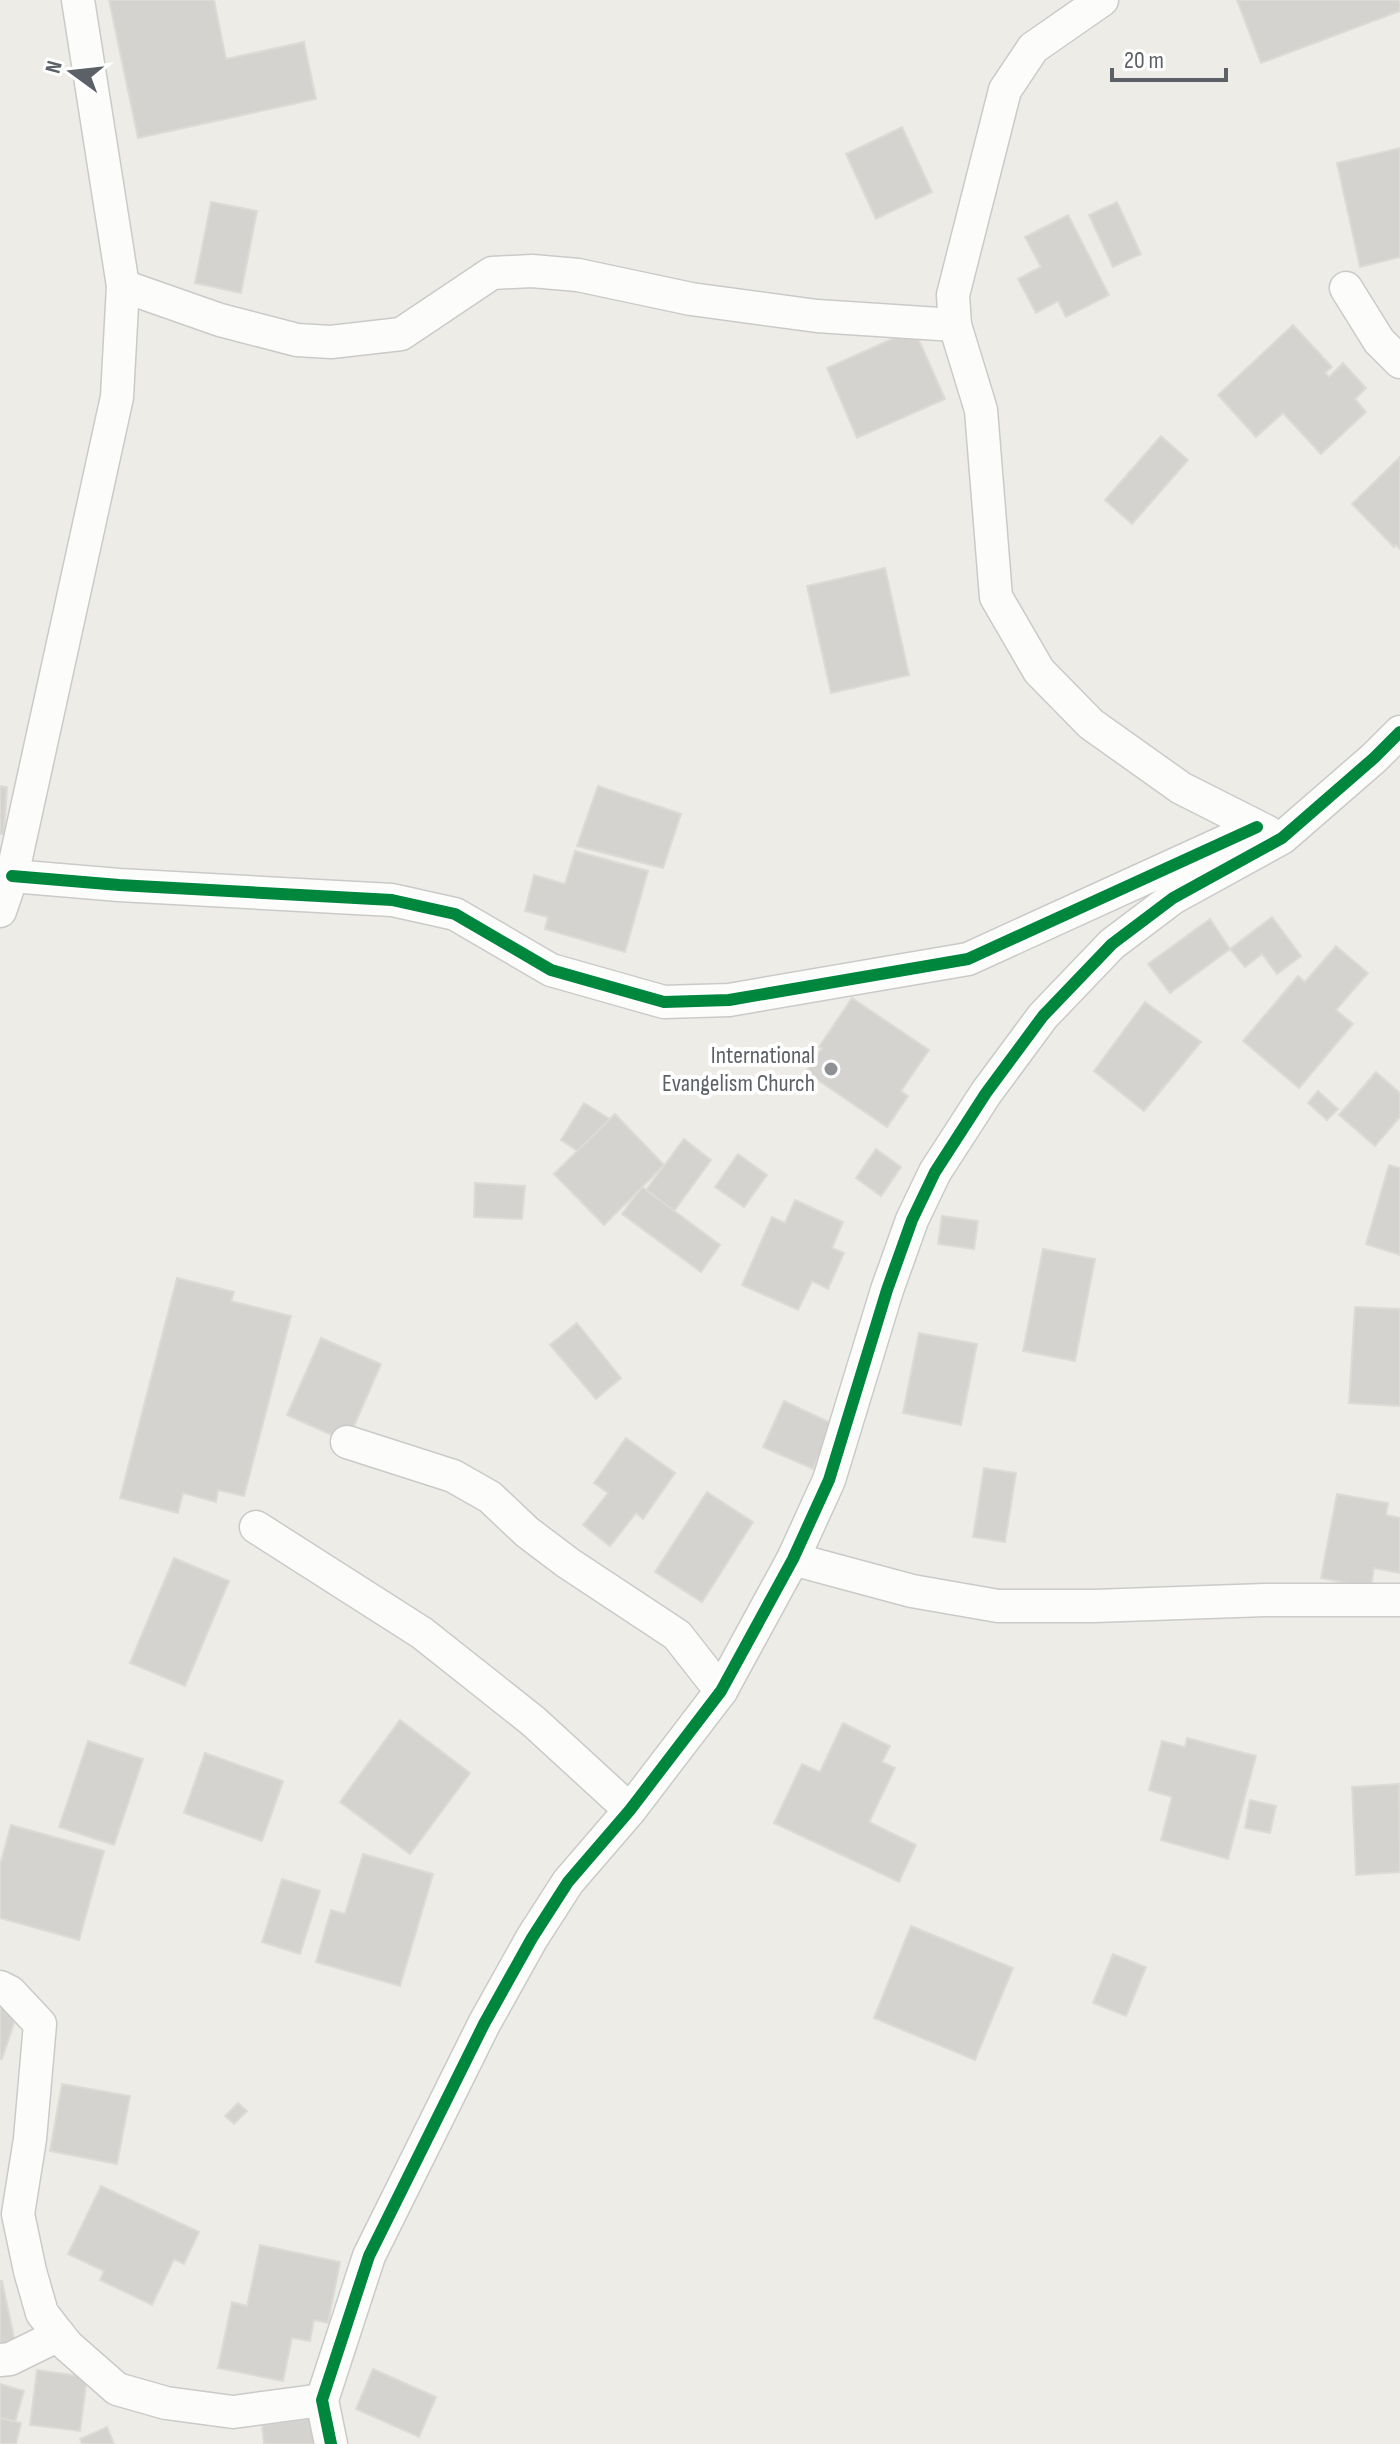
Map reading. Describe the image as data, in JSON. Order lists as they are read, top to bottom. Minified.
{"places":["International Evangelism Church"],"scale_bar":"20 m","north":"left"}
